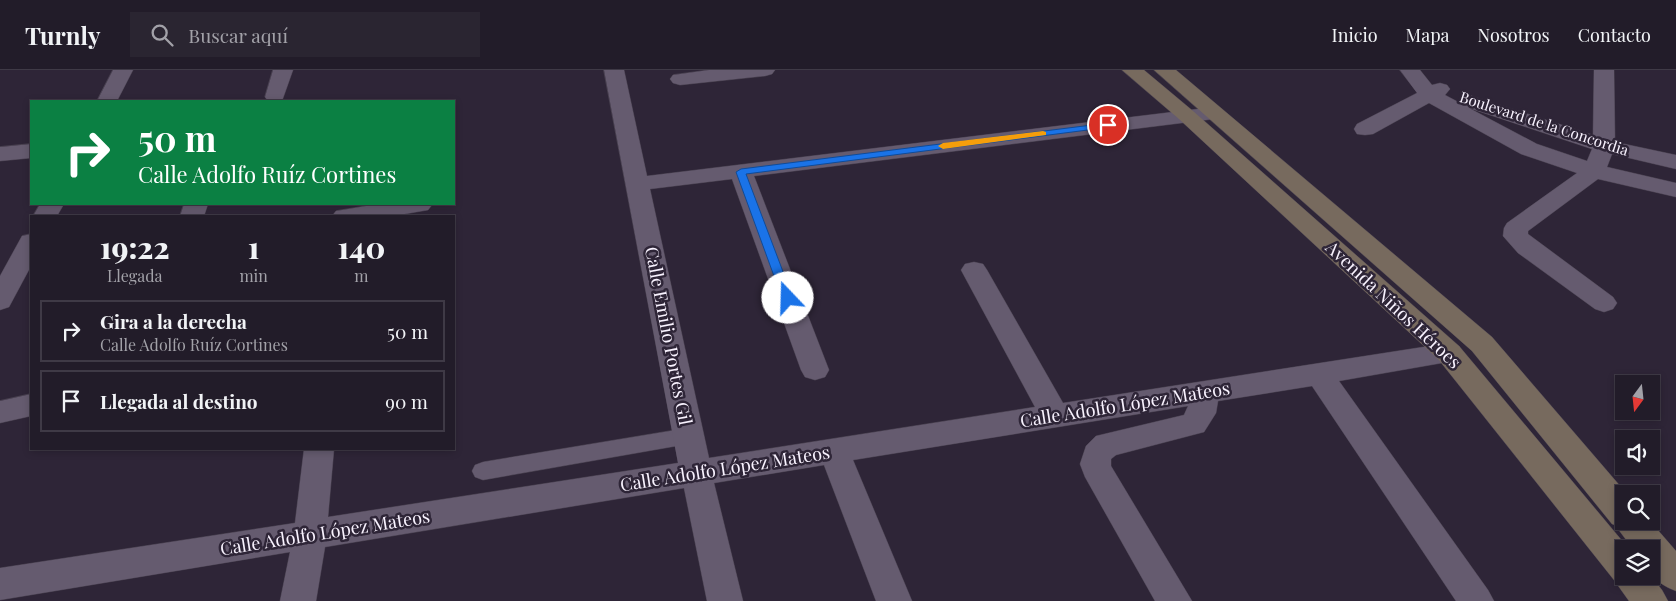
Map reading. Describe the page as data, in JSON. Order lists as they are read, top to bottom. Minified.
{"streets":{"main road":["Avenida Niños Héroes"],"street":["Boulevard de la Concordia","Calle Emilio Portes Gil","Calle Adolfo López Mateos"]},"crossings":[["Avenida Niños Héroes","Calle Adolfo López Mateos"],["Calle Emilio Portes Gil","Calle Adolfo López Mateos"]],"north":"bottom","page":{"header":"Turnly","search":"Buscar aquí","nav":["Inicio","Mapa","Nosotros","Contacto"],"turn":["50 m","Calle Adolfo Ruíz Cortines"],"eta":["19:22","Llegada","1","min","140","m"],"list":[{"name":"Gira a la derecha","note":"Calle Adolfo Ruíz Cortines","value":"50 m"},{"name":"Llegada al destino","value":"90 m"}]}}
